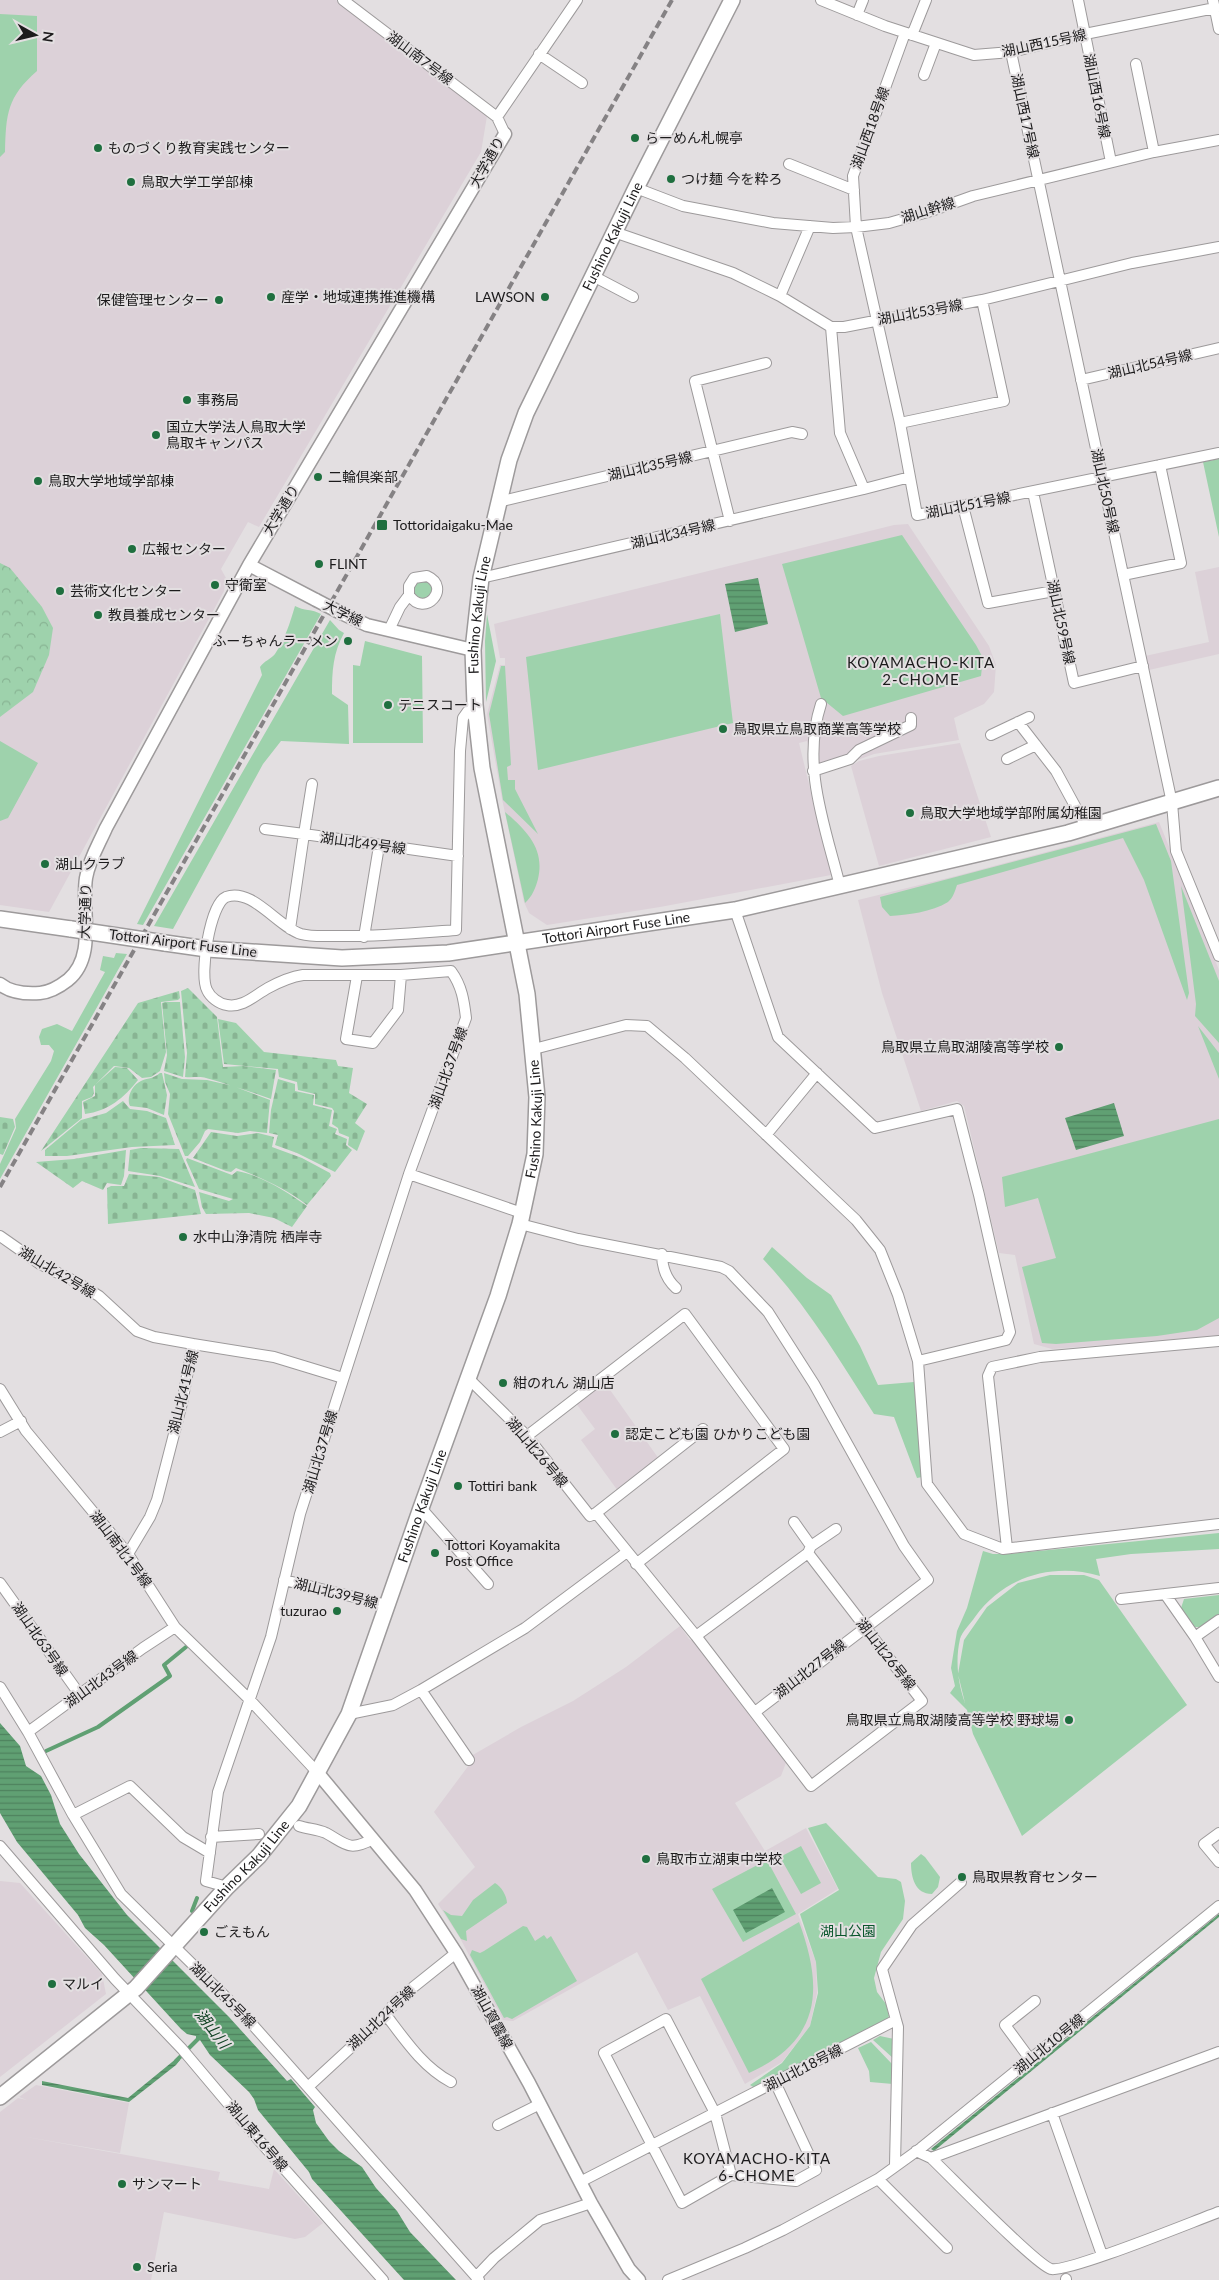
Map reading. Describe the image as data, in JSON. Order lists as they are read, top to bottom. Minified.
{"streets":{"main road":["Fushino Kakuji Line","Tottori Airport Fuse Line"],"street":["湖山西15号線","湖山南7号線","湖山西16号線","湖山西17号線","湖山西18号線","大学通り","湖山幹線","湖山北53号線","湖山北54号線","湖山北35号線","湖山北50号線","湖山北51号線","湖山北34号線","大学線","湖山北59号線","湖山北49号線","湖山北37号線","湖山北42号線","湖山北41号線","湖山北26号線","湖山南北1号線","湖山北39号線","湖山北63号線","湖山北27号線","湖山北43号線","湖山北45号線","湖山賀露線","湖山北24号線","湖山北10号線","湖山北18号線","湖山東16号線"]},"crossings":[["湖山西15号線","湖山西16号線"],["湖山西15号線","湖山西17号線"],["湖山西15号線","湖山西18号線"],["湖山南7号線","大学通り"],["湖山西16号線","湖山幹線"],["湖山西17号線","湖山幹線"],["湖山西17号線","湖山北50号線"],["湖山西18号線","湖山幹線"],["湖山西18号線","湖山北51号線"],["大学通り","大学線"],["湖山幹線","Fushino Kakuji Line"],["湖山幹線","湖山北50号線"],["湖山幹線","湖山北51号線"],["Fushino Kakuji Line","湖山北35号線"],["Fushino Kakuji Line","湖山北34号線"],["Fushino Kakuji Line","大学線"],["Fushino Kakuji Line","Tottori Airport Fuse Line"],["Fushino Kakuji Line","湖山北37号線"],["Fushino Kakuji Line","湖山北26号線"],["Fushino Kakuji Line","湖山南北1号線"],["Fushino Kakuji Line","湖山北39号線"],["Fushino Kakuji Line","湖山北45号線"],["Fushino Kakuji Line","湖山賀露線"],["Fushino Kakuji Line","湖山東16号線"],["湖山北53号線","湖山北50号線"],["湖山北53号線","湖山北51号線"],["湖山北54号線","湖山北50号線"],["湖山北50号線","湖山北51号線"],["湖山北50号線","湖山北59号線"],["湖山北50号線","Tottori Airport Fuse Line"],["湖山北51号線","湖山北59号線"],["湖山北49号線","湖山北37号線"],["Tottori Airport Fuse Line","湖山北37号線"],["湖山北37号線","湖山北41号線"],["湖山北37号線","湖山南北1号線"],["湖山北37号線","湖山北39号線"],["湖山北42号線","湖山北41号線"],["湖山北41号線","湖山南北1号線"],["湖山北26号線","湖山北27号線"],["湖山南北1号線","湖山北43号線"],["湖山南北1号線","湖山賀露線"],["湖山北63号線","湖山北43号線"],["湖山北43号線","湖山北45号線"],["湖山北45号線","湖山北24号線"],["湖山賀露線","湖山北24号線"],["湖山賀露線","湖山北18号線"]],"districts":["KOYAMACHO-KITA 2-CHOME","KOYAMACHO-KITA 6-CHOME"],"water":["湖山川"],"parks":["湖山公園"],"places":{"other":["らーめん札幌亭","ものづくり教育実践センター","つけ麺 今を粋ろ","鳥取大学工学部棟","産学・地域連携推進機構","LAWSON","保健管理センター","事務局","国立大学法人鳥取大学 鳥取キャンパス","二輪倶楽部","鳥取大学地域学部棟","広報センター","FLINT","守衛室","芸術文化センター","教員養成センター","ふーちゃんラーメン","テニスコート","鳥取県立鳥取商業高等学校","鳥取大学地域学部附属幼稚園","湖山クラブ","鳥取県立鳥取湖陵高等学校","水中山浄清院 栖岸寺","紺のれん 湖山店","認定こども園 ひかりこども園","Tottiri bank","Tottori Koyamakita Post Office","tuzurao","鳥取県立鳥取湖陵高等学校 野球場","鳥取市立湖東中学校","鳥取県教育センター","ごえもん","マルイ","サンマート","Seria"],"transit":["Tottoridaigaku-Mae"]},"north":"right"}
